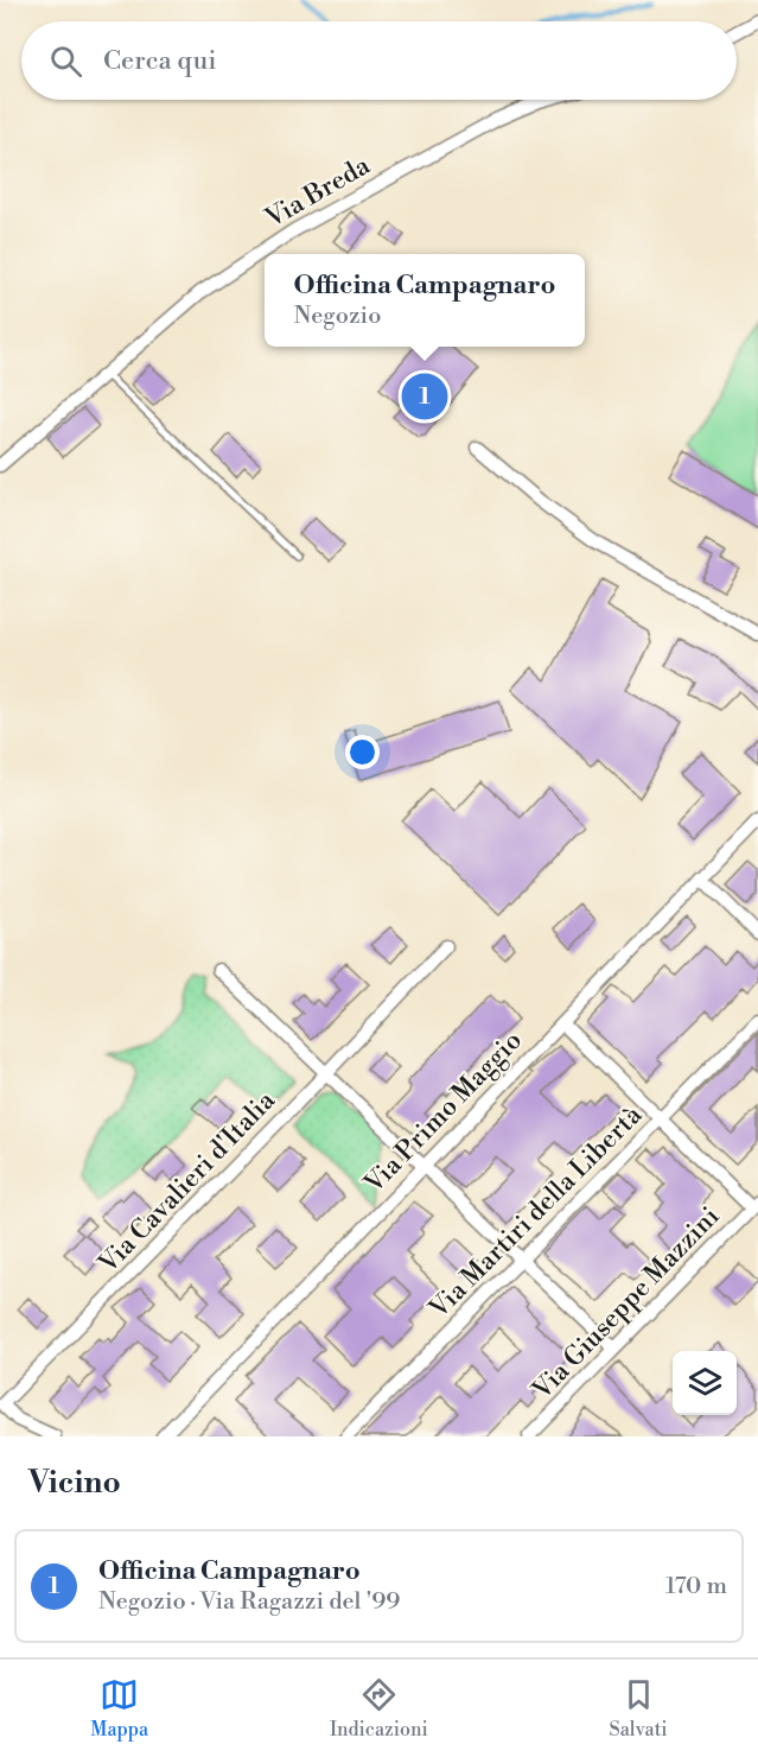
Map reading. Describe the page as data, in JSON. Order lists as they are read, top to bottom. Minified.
{"streets":{"street":["Via Breda","Via Primo Maggio","Via Cavalieri d'Italia","Via Martiri della Libertà","Via Giuseppe Mazzini"]},"page":{"search":"Cerca qui","popup":["Officina Campagnaro","Negozio"],"pins":"1","heading":"Vicino","list":[{"mark":"1","name":"Officina Campagnaro","note":"Negozio · Via Ragazzi del '99","value":"170 m"}],"nav":["Mappa","Indicazioni","Salvati"]}}
